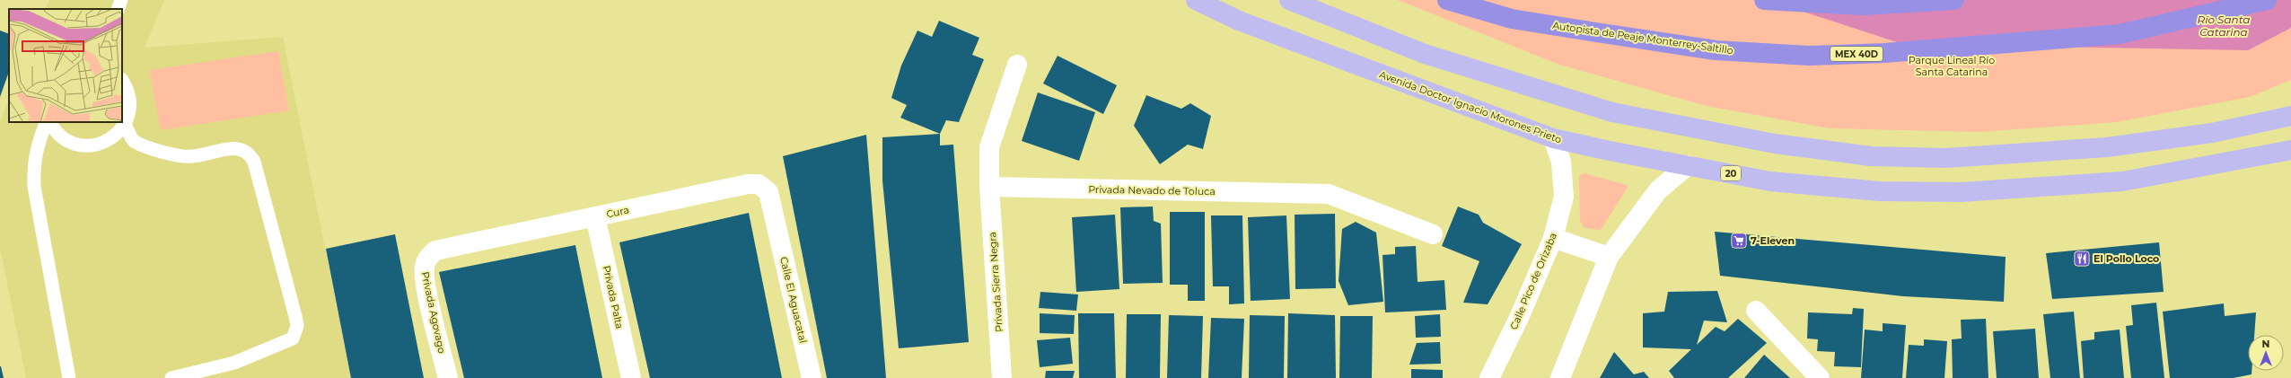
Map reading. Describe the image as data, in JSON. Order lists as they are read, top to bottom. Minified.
{"streets":{"highway":["Autopista de Peaje Monterrey-Saltillo","MEX 40D"],"main road":["Avenida Doctor Ignacio Morones Prieto","20"],"street":["Privada Nevado de Toluca","Cura","Calle Pico de Orizaba","Privada Sierra Negra","Privada Palta","Calle El Aguacatal","Privada Agovago"]},"crossings":[["Avenida Doctor Ignacio Morones Prieto","Calle Pico de Orizaba"],["Privada Nevado de Toluca","Privada Sierra Negra"],["Cura","Privada Palta"],["Cura","Calle El Aguacatal"],["Cura","Privada Agovago"]],"water":["Río Santa Catarina"],"parks":["Parque Lineal Río Santa Catarina"],"places":{"supermarket":["7-Eleven"],"restaurant":["El Pollo Loco"]},"north":"top"}
